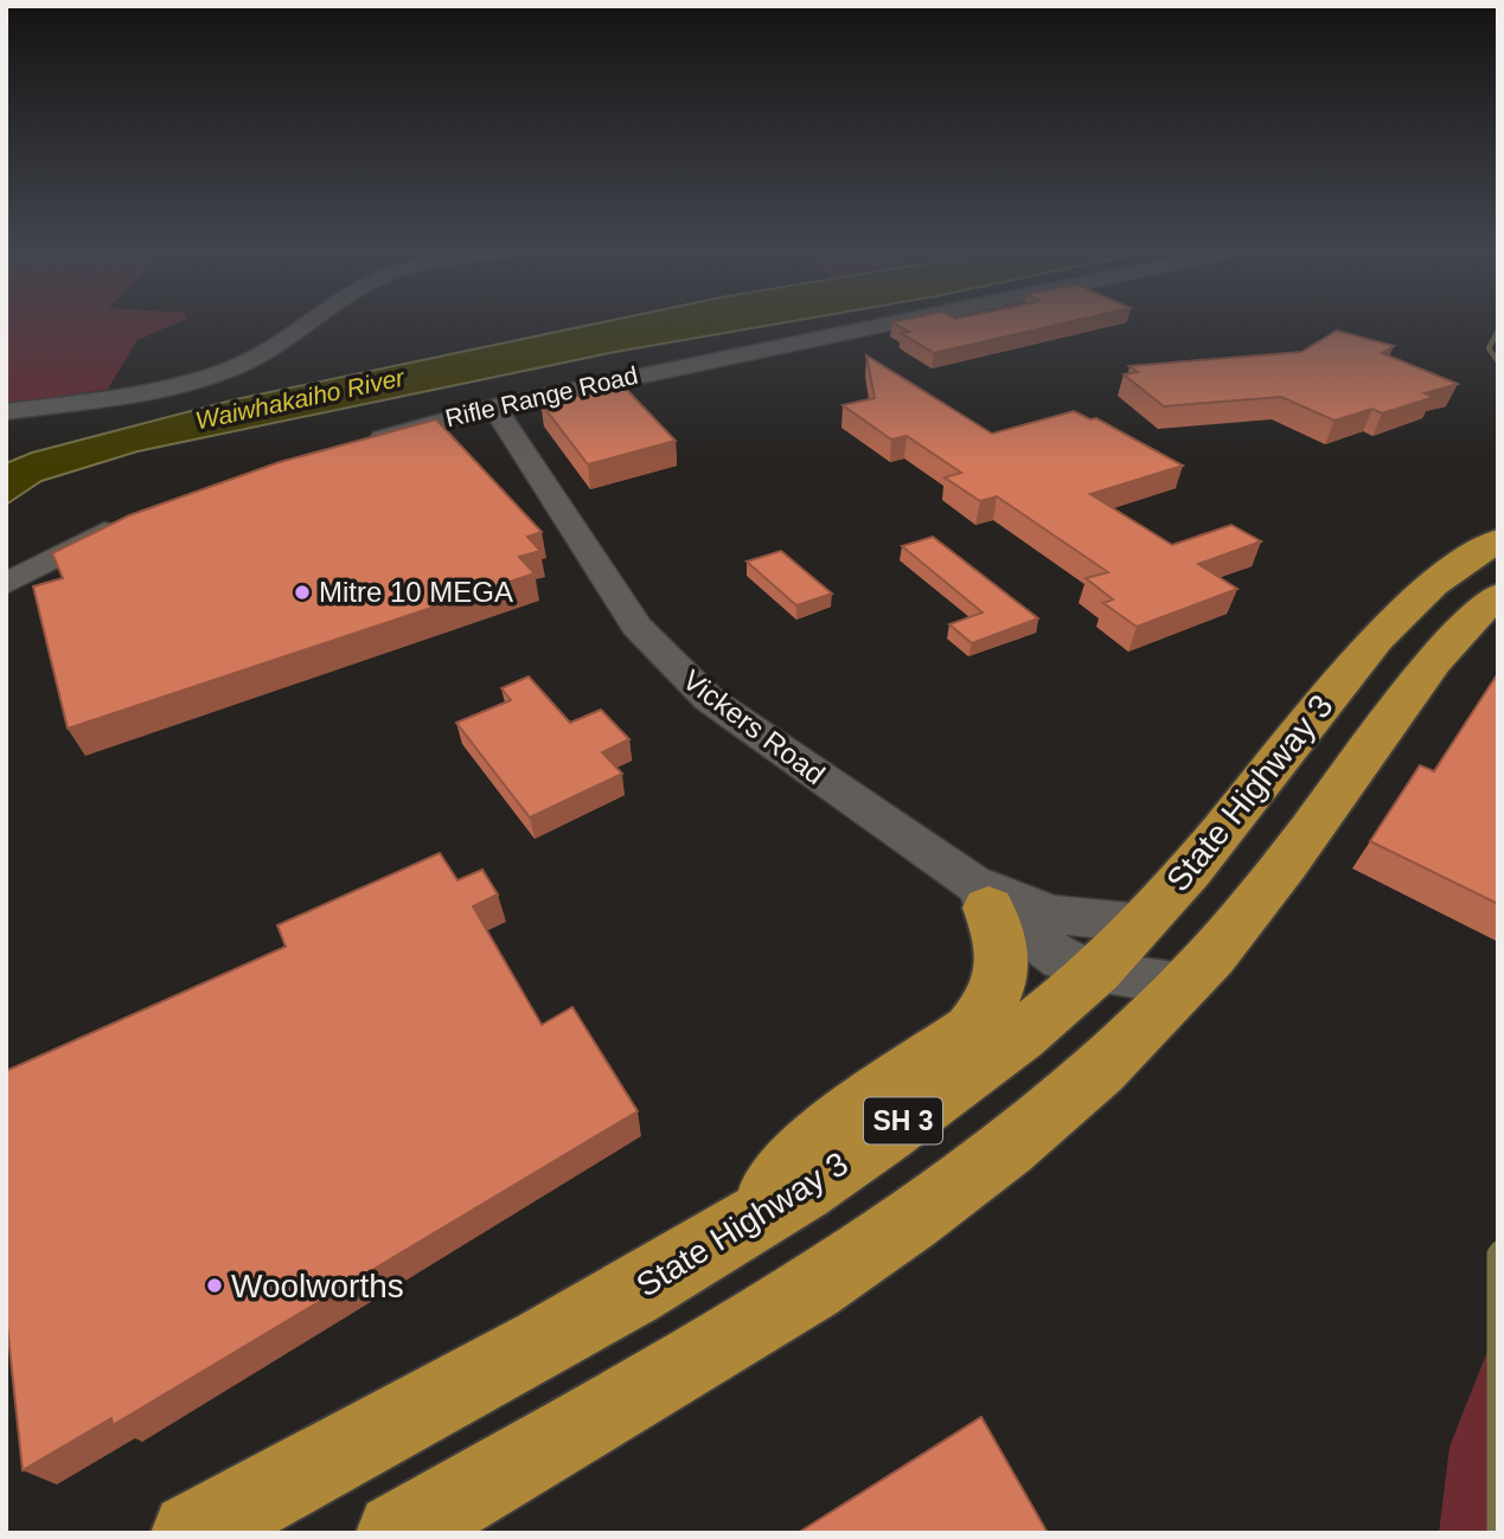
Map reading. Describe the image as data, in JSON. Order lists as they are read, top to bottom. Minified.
{"streets":{"highway":["State Highway 3","SH 3"],"street":["Rifle Range Road","Vickers Road"]},"crossings":[["Rifle Range Road","Vickers Road"],["Vickers Road","State Highway 3"],["Vickers Road","SH 3"]],"water":["Waiwhakaiho River"],"places":["Mitre 10 MEGA","Woolworths"]}
